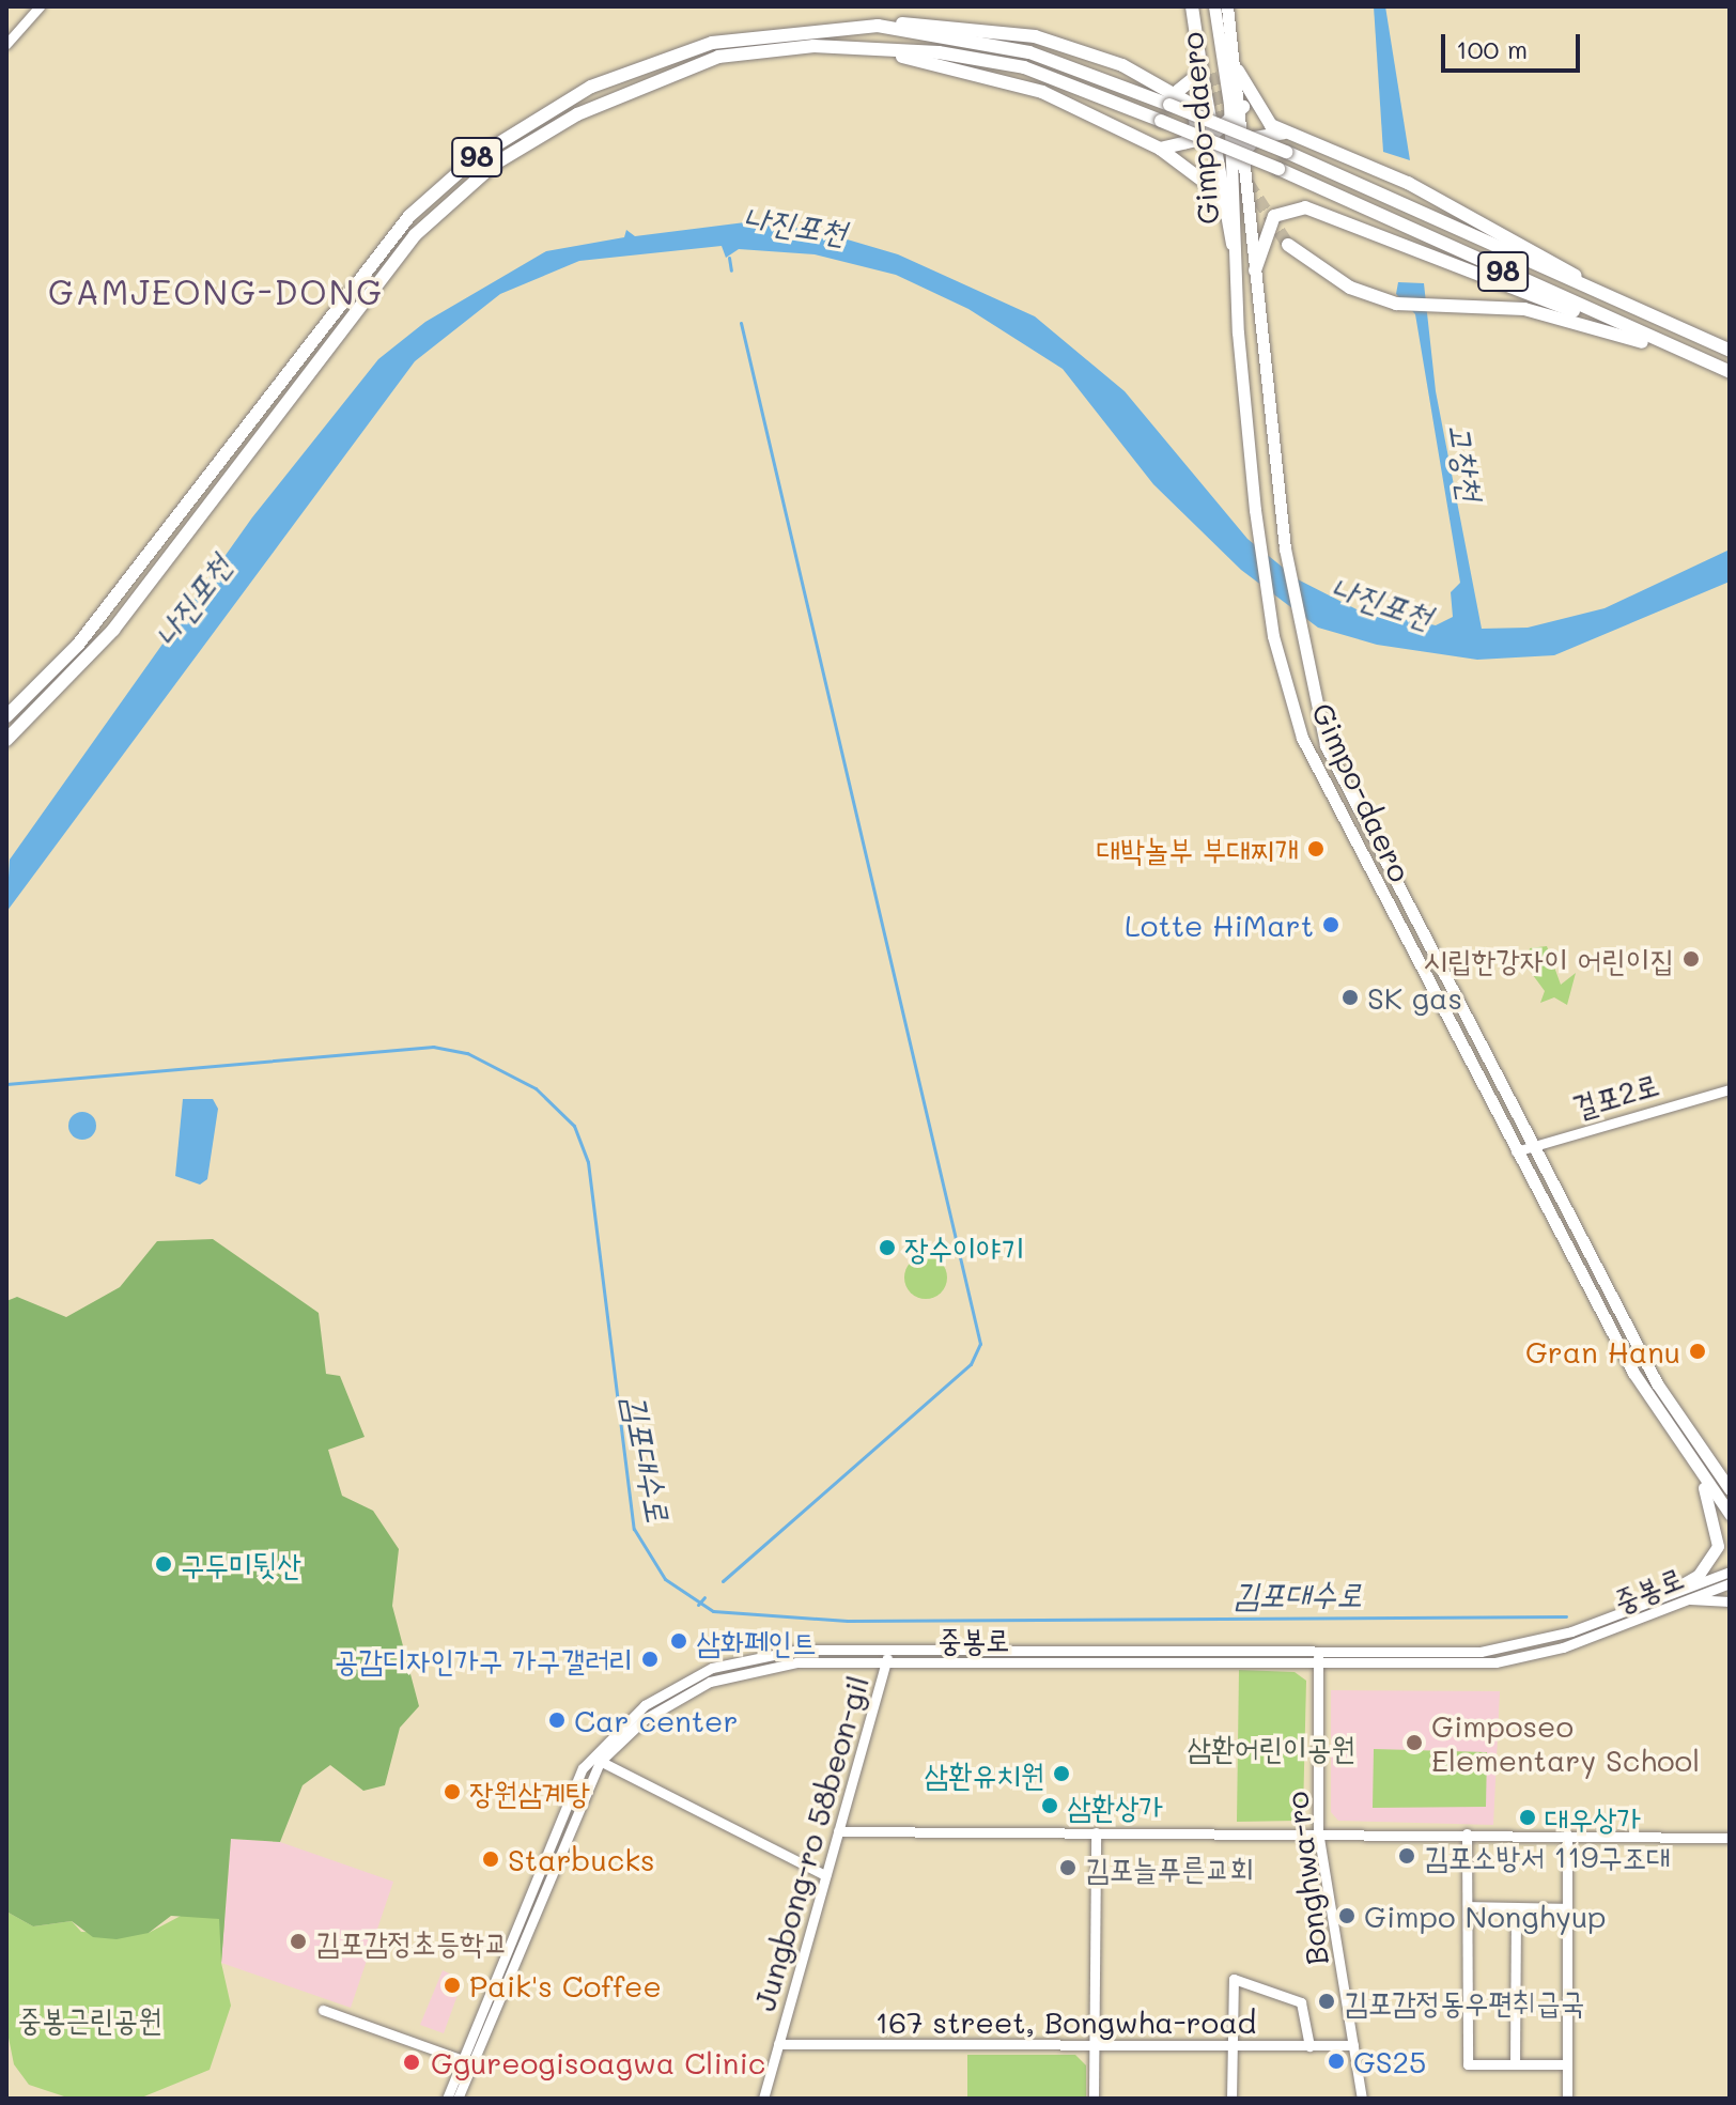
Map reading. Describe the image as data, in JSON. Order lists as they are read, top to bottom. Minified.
{"streets":{"highway":["98"],"main road":["Gimpo-daero"],"street":["걸포2로","중봉로","Jungbong-ro 58beon-gil","Bonghwa-ro","167 street, Bongwha-road"]},"crossings":[["Gimpo-daero","걸포2로"],["중봉로","Jungbong-ro 58beon-gil"],["중봉로","Bonghwa-ro"],["Jungbong-ro 58beon-gil","167 street, Bongwha-road"],["Bonghwa-ro","167 street, Bongwha-road"]],"districts":["GAMJEONG-DONG"],"water":["나진포천","고창천","김포대수로"],"parks":["삼환어린이공원","중봉근린공원"],"places":["대박놀부 부대찌개","Lotte HiMart","시립한강자이 어린이집","SK gas","장수이야기","Gran Hanu","구두미뒷산","삼화페인트","공감디자인가구 가구갤러리","Car center","Gimposeo Elementary School","삼환유치원","장원삼계탕","삼환상가","대우상가","김포소방서 119구조대","Starbucks","김포늘푸른교회","Gimpo Nonghyup","김포감정초등학교","Paik's Coffee","김포감정동우편취급국","GS25","Ggureogisoagwa Clinic"],"scale_bar":"100 m"}
